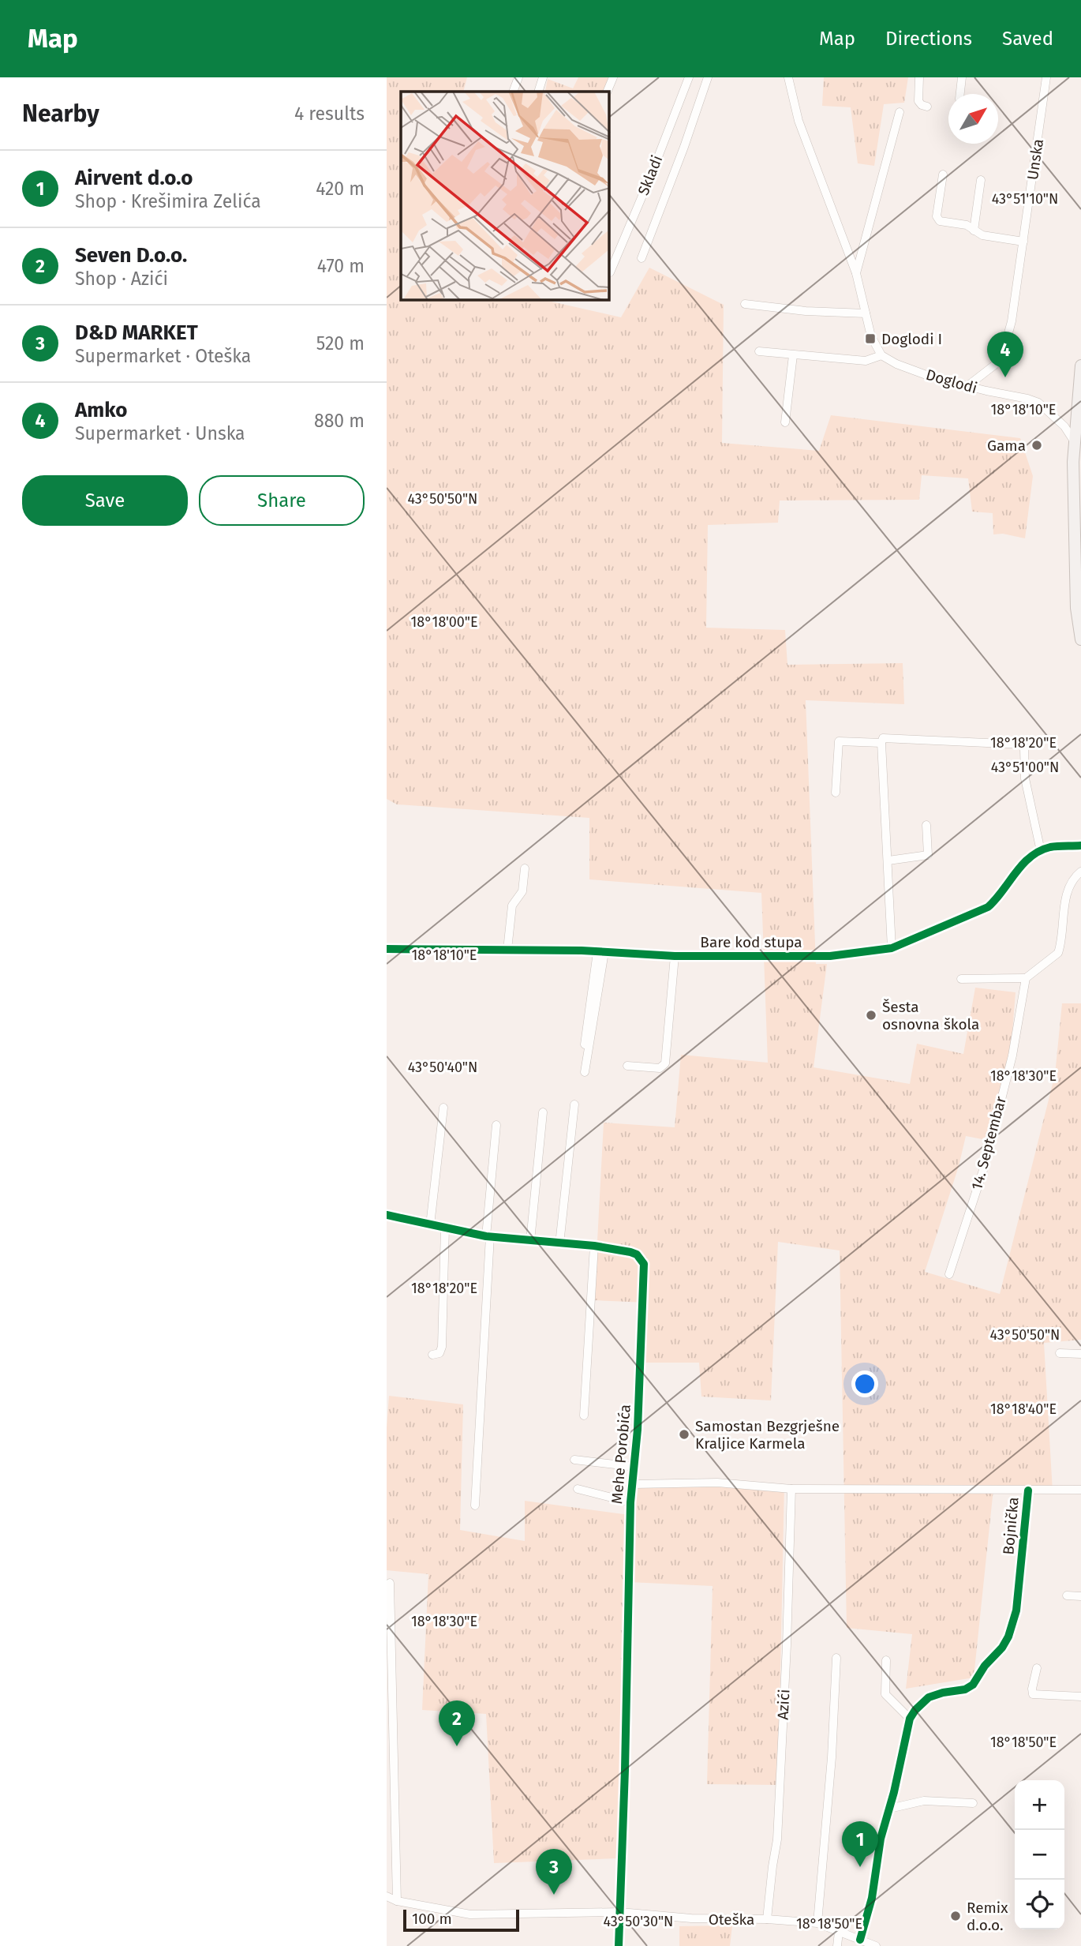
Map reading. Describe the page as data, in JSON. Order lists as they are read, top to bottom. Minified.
{"streets":{"street":["Unska","Skladi","Doglodi","Bare kod stupa","14. Septembar","Mehe Porobića","Bojnička","Azići","Oteška"]},"crossings":[["Unska","Doglodi"],["Mehe Porobića","Bojnička"],["Mehe Porobića","Oteška"],["Bojnička","Azići"],["Azići","Oteška"]],"places":{"transit":["Doglodi I"],"other":["Gama","Šesta osnovna škola","Samostan Bezgrješne Kraljice Karmela","Remix d.o.o."]},"scale_bar":"100 m","north":"top right","page":{"header":"Map","nav":["Map","Directions","Saved"],"heading":["Nearby","4 results"],"list":[{"mark":"1","name":"Airvent d.o.o","note":"Shop · Krešimira Zelića","value":"420 m"},{"mark":"2","name":"Seven D.o.o.","note":"Shop · Azići","value":"470 m"},{"mark":"3","name":"D&D MARKET","note":"Supermarket · Oteška","value":"520 m"},{"mark":"4","name":"Amko","note":"Supermarket · Unska","value":"880 m"}],"pins":["4","2","1","3"],"buttons":["Save","Share"],"map_buttons":["+","−"],"scale":"100 m"},"coordinates":["43°51'10\"N","18°18'10\"E","43°50'50\"N","18°18'00\"E","18°18'20\"E","43°51'00\"N","43°50'40\"N","18°18'30\"E","18°18'40\"E","18°18'50\"E","43°50'30\"N"]}
